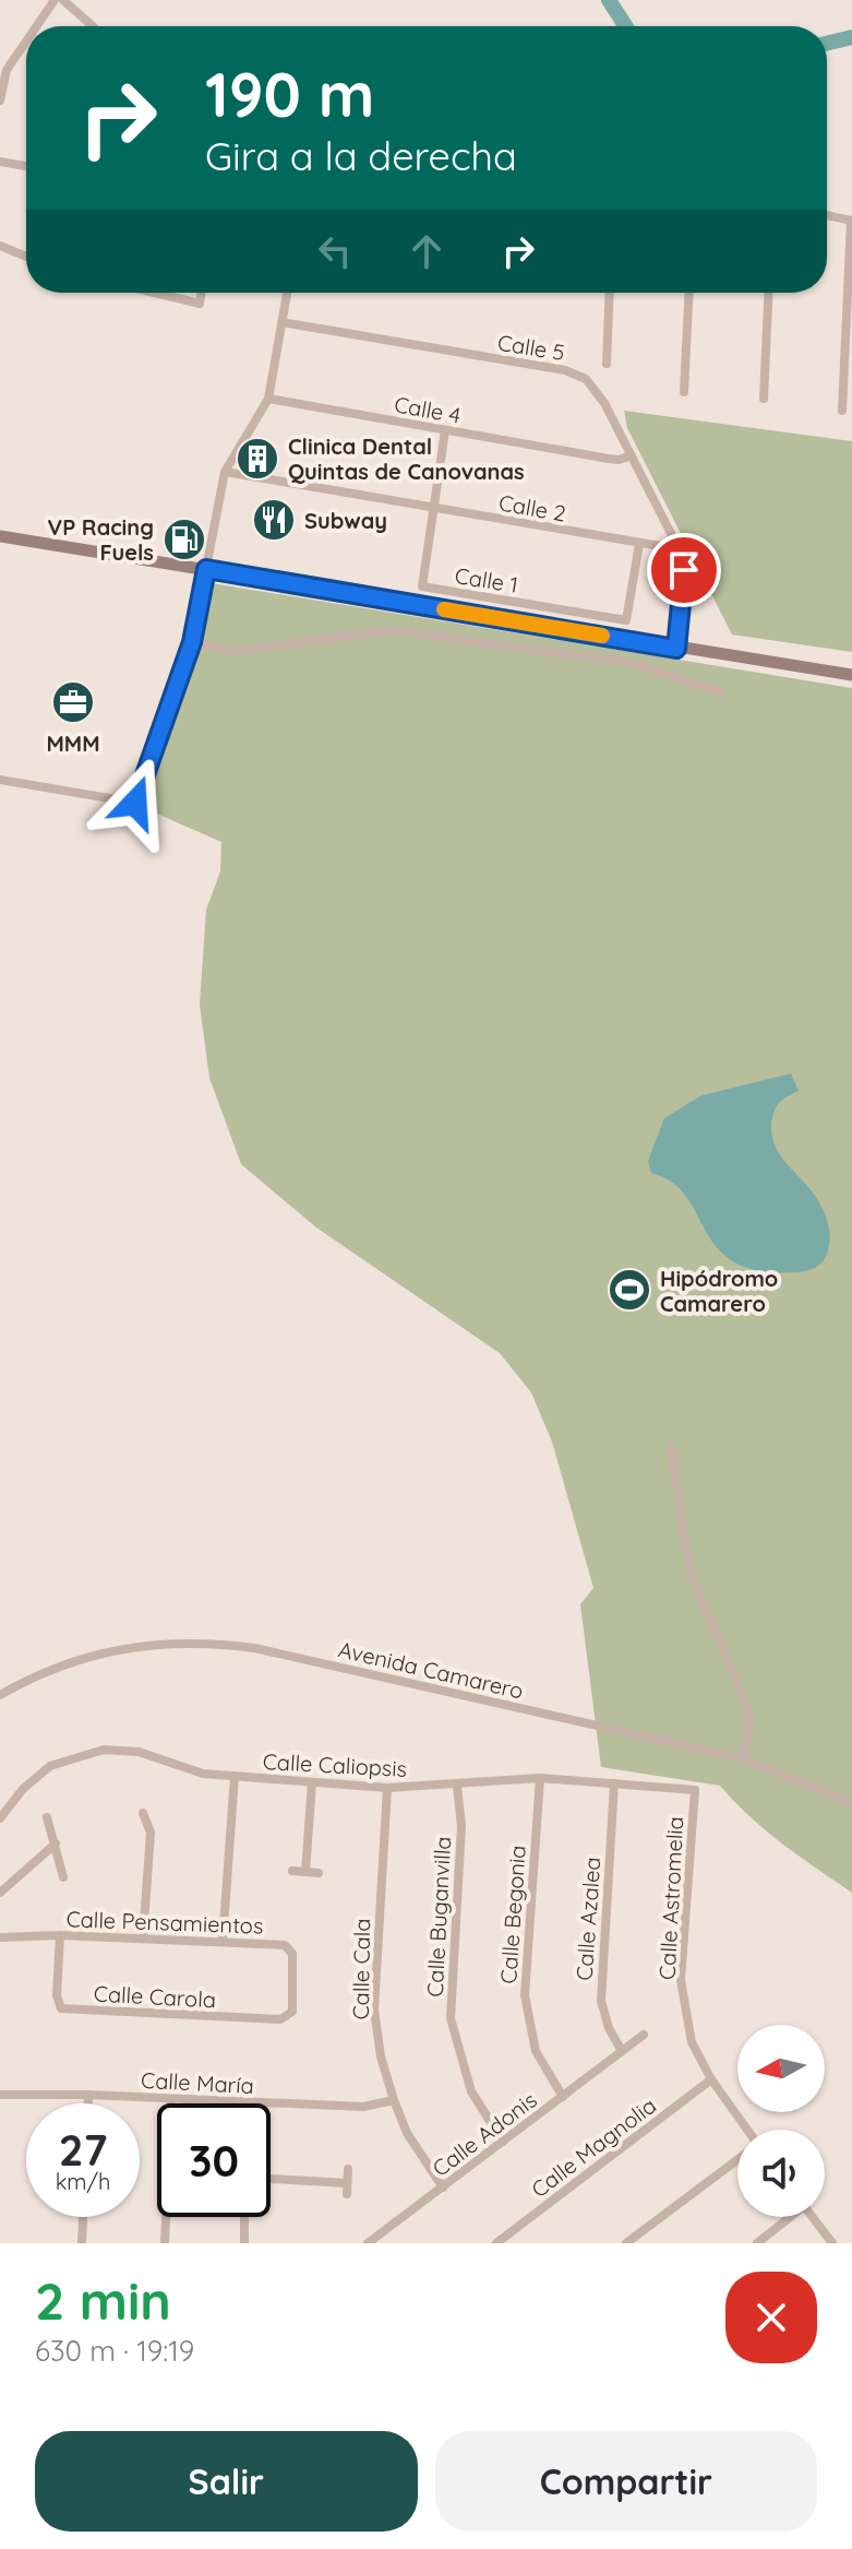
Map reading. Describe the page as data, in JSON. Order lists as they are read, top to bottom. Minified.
{"streets":{"street":["Calle 5","Calle 4","Calle 2","Calle 1","Avenida Camarero","Calle Caliopsis","Calle Astromelia","Calle Begonia","Calle Buganvilla","Calle Azalea","Calle Pensamientos","Calle Cala","Calle Carola","Calle María","Calle Adonis","Calle Magnolia"]},"crossings":[["Calle 5","Calle 4"],["Calle 5","Calle 2"],["Calle 4","Calle 1"],["Calle 2","Calle 1"],["Calle Caliopsis","Calle Astromelia"],["Calle Caliopsis","Calle Begonia"],["Calle Caliopsis","Calle Buganvilla"],["Calle Caliopsis","Calle Azalea"],["Calle Caliopsis","Calle Cala"],["Calle Astromelia","Calle Magnolia"],["Calle Begonia","Calle Adonis"],["Calle Buganvilla","Calle Adonis"],["Calle Azalea","Calle Adonis"],["Calle Pensamientos","Calle Carola"],["Calle Cala","Calle María"],["Calle Cala","Calle Adonis"]],"places":{"building":["Clinica Dental Quintas de Canovanas"],"restaurant":["Subway"],"fuel station":["VP Racing Fuels"],"office":["MMM"],"sports":["Hipódromo Camarero"]},"north":"left","page":{"turn":["190 m","Gira a la derecha"],"speed":"27 km/h","limit":"30","heading":["2 min","630 m · 19:19"],"buttons":["Salir","Compartir"]}}
